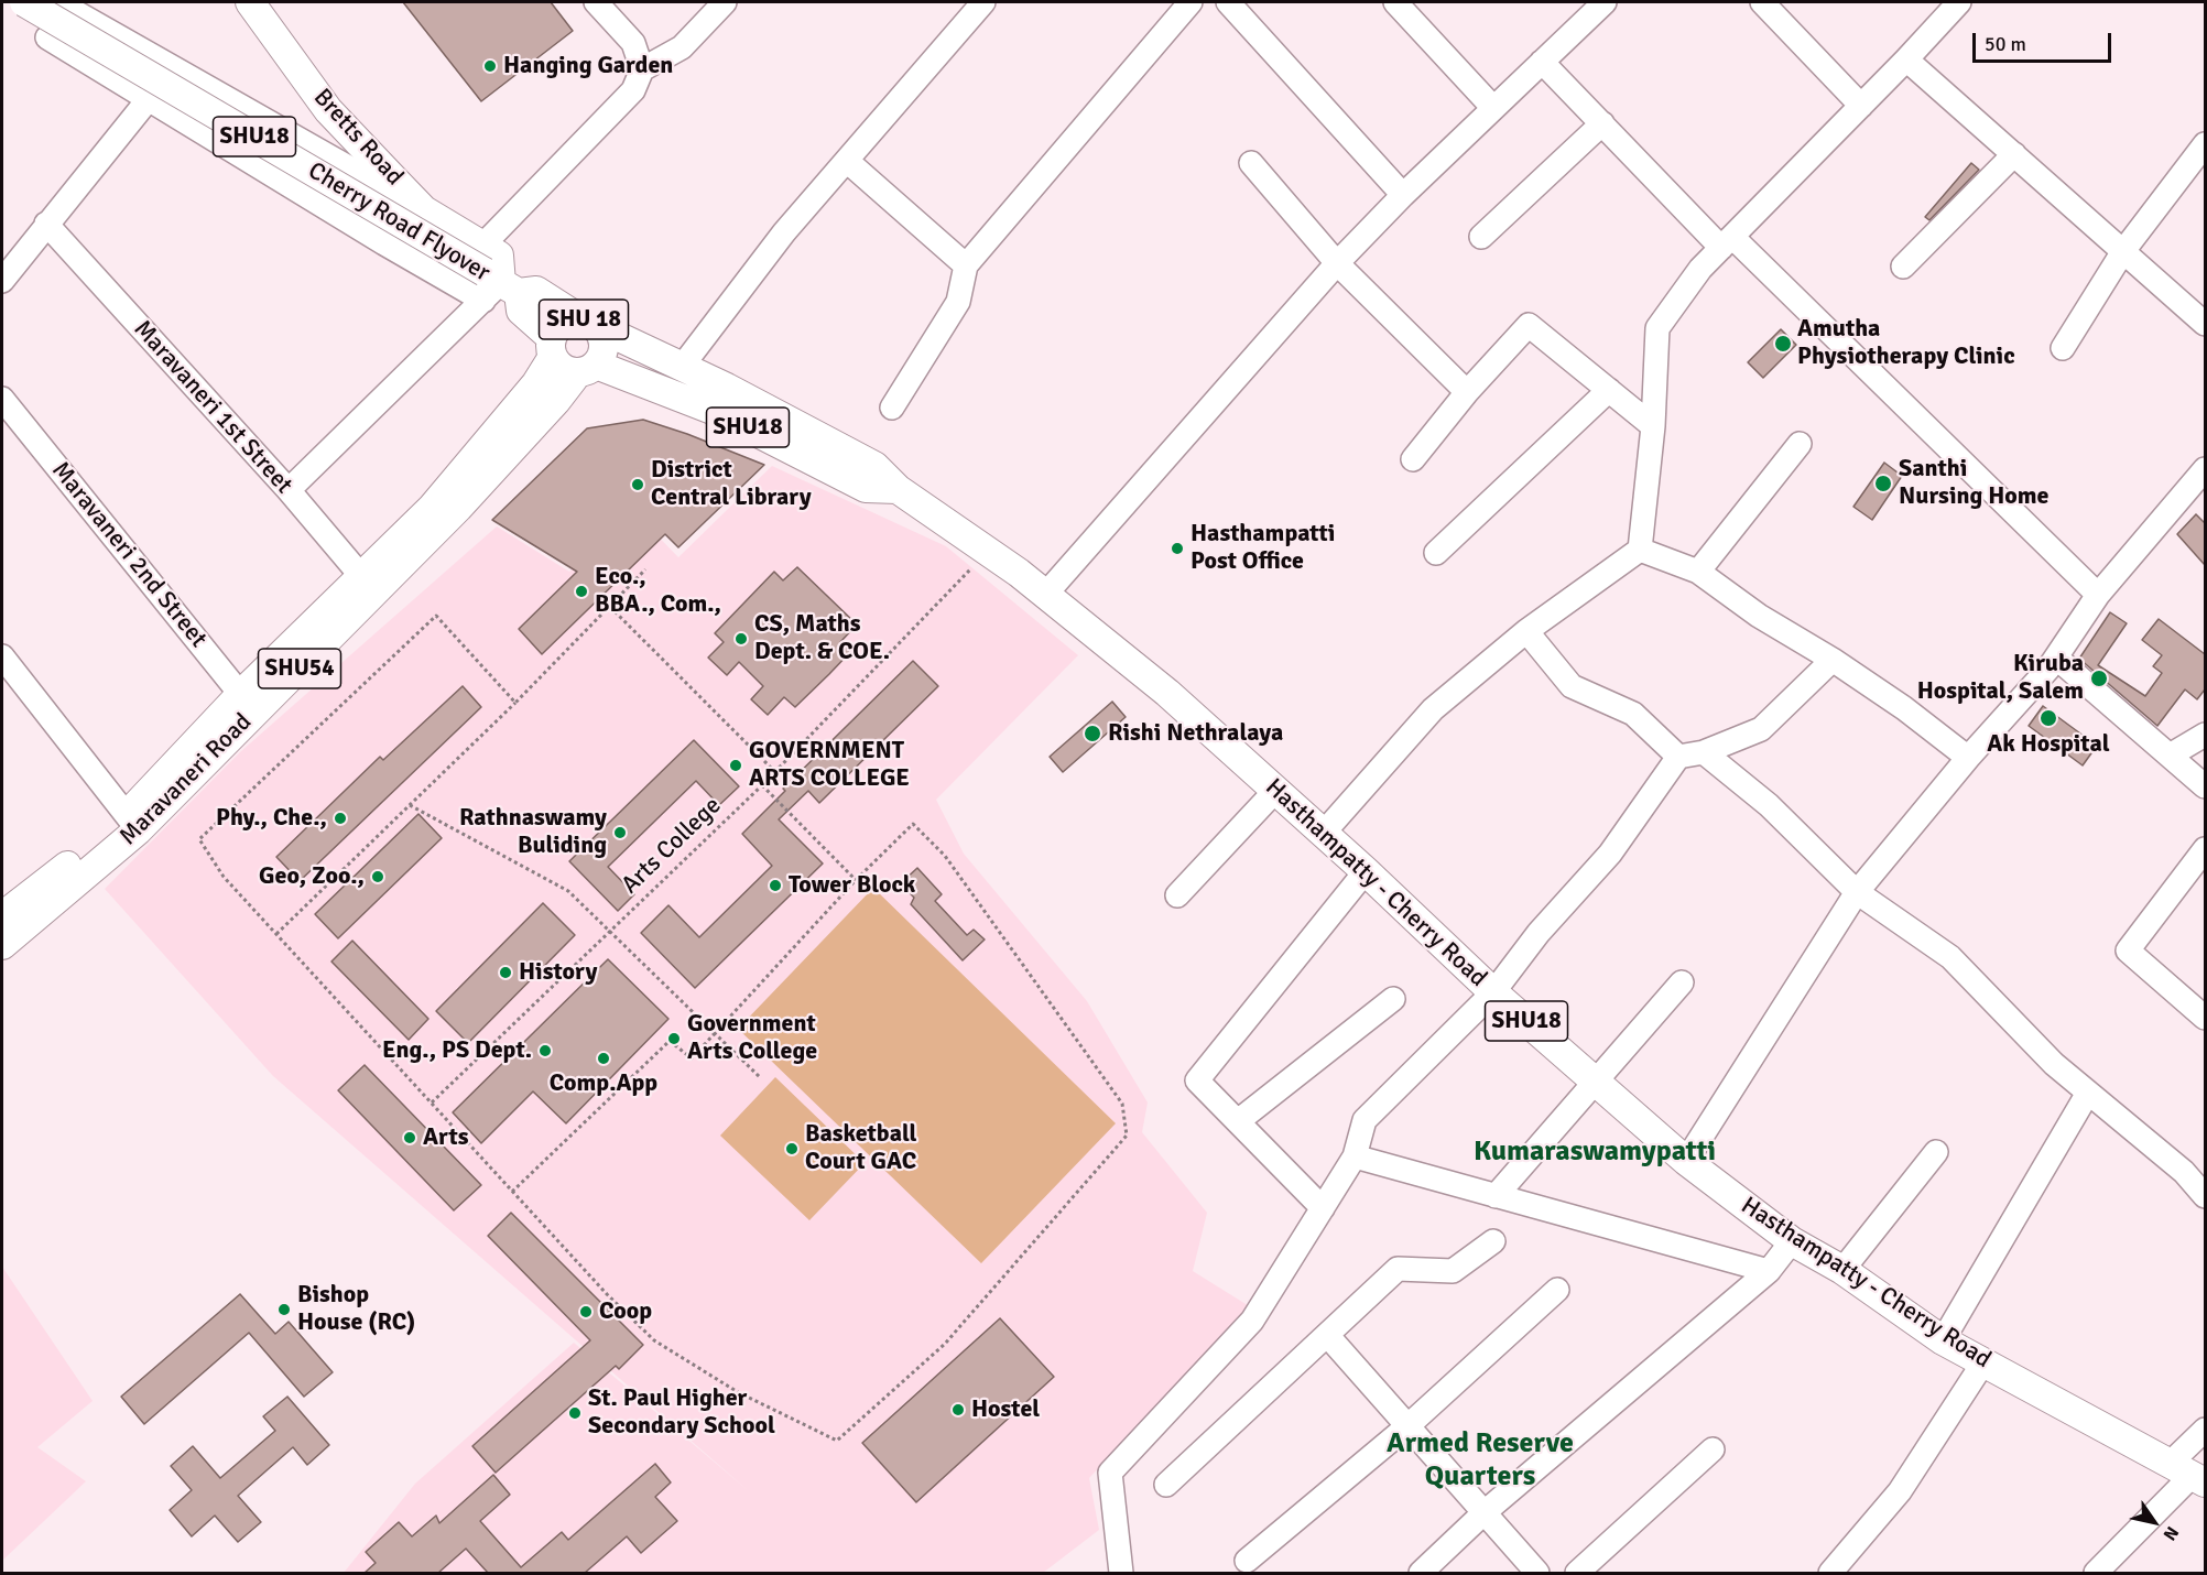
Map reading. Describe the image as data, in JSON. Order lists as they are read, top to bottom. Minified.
{"streets":{"main road":["SHU18","Bretts Road","Cherry Road Flyover","SHU 18","SHU54","Maravaneri Road","Hasthampatty - Cherry Road"],"street":["Maravaneri 1st Street","Maravaneri 2nd Street"],"path":["Arts College"]},"crossings":[["SHU18","SHU 18"],["SHU18","Maravaneri Road"],["SHU18","Hasthampatty - Cherry Road"],["Bretts Road","Cherry Road Flyover"],["Bretts Road","Hasthampatty - Cherry Road"],["Cherry Road Flyover","Hasthampatty - Cherry Road"],["SHU 18","Maravaneri Road"],["SHU 18","Hasthampatty - Cherry Road"],["Maravaneri 1st Street","Maravaneri Road"],["Maravaneri 2nd Street","Maravaneri Road"],["Maravaneri Road","Hasthampatty - Cherry Road"],["Arts College","Hasthampatty - Cherry Road"]],"districts":["Kumaraswamypatti","Armed Reserve Quarters"],"places":["Hanging Garden","Amutha Physiotherapy Clinic","Santhi Nursing Home","District Central Library","Hasthampatti Post Office","Eco., BBA., Com.,","CS, Maths Dept. & COE.","Kiruba Hospital, Salem","Ak Hospital","Rishi Nethralaya","GOVERNMENT ARTS COLLEGE","Phy., Che.,","Rathnaswamy Buliding","Geo, Zoo.,","Tower Block","History","Government Arts College","Eng., PS Dept.","Comp.App","Arts","Basketball Court GAC","Bishop House (RC)","Coop","Hostel","St. Paul Higher Secondary School"],"scale_bar":"50 m","north":"bottom right"}
